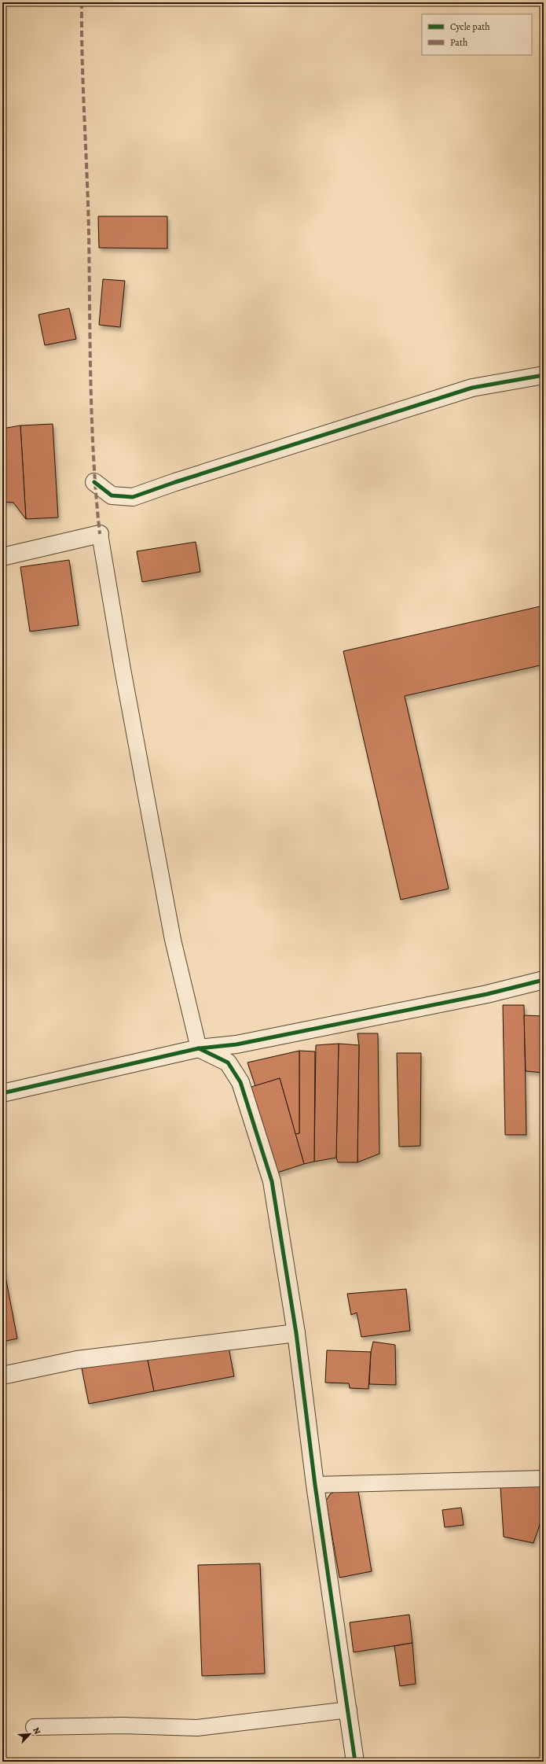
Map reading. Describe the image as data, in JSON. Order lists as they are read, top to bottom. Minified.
{"legend":["Cycle path","Path"],"north":"top right"}
